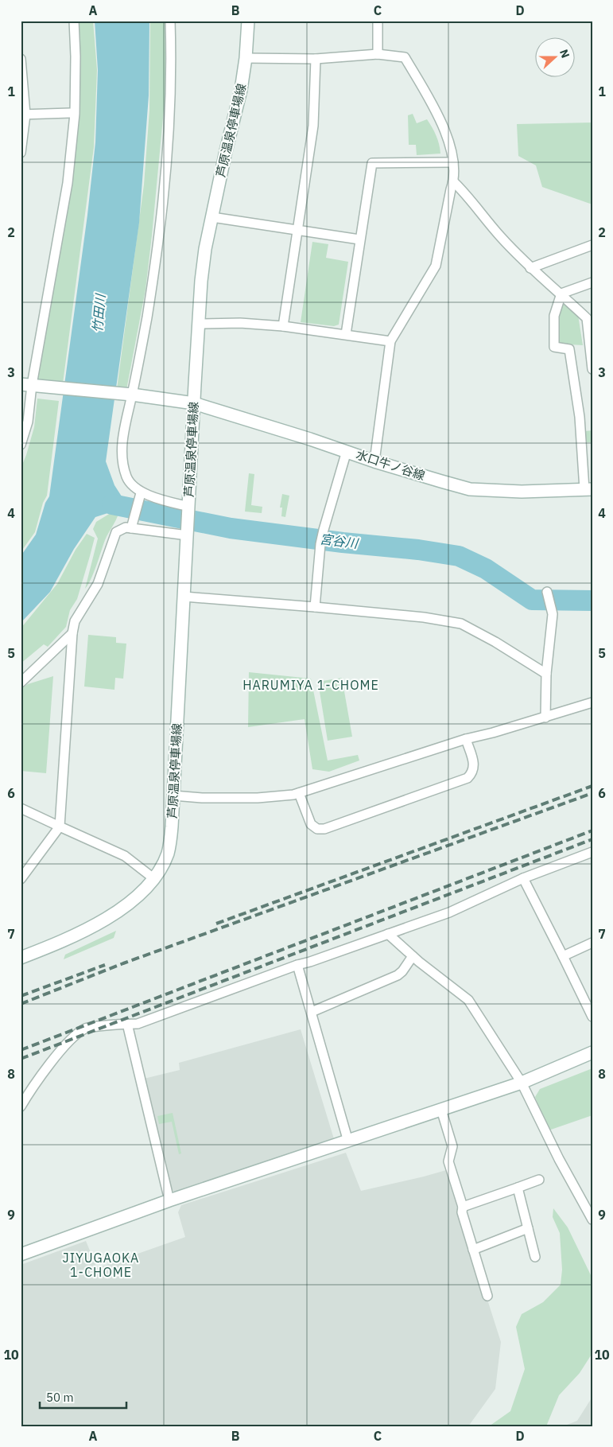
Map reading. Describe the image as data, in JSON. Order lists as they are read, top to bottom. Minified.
{"streets":{"main road":["芦原温泉停車場線","水口牛ノ谷線"]},"crossings":[["芦原温泉停車場線","水口牛ノ谷線"]],"districts":["HARUMIYA 1-CHOME","JIYUGAOKA 1-CHOME"],"water":["竹田川","宮谷川"],"scale_bar":"50 m","north":"right","grid":{"columns":["A","B","C","D"],"rows":["1","2","3","4","5","6","7","8","9","10"]}}
